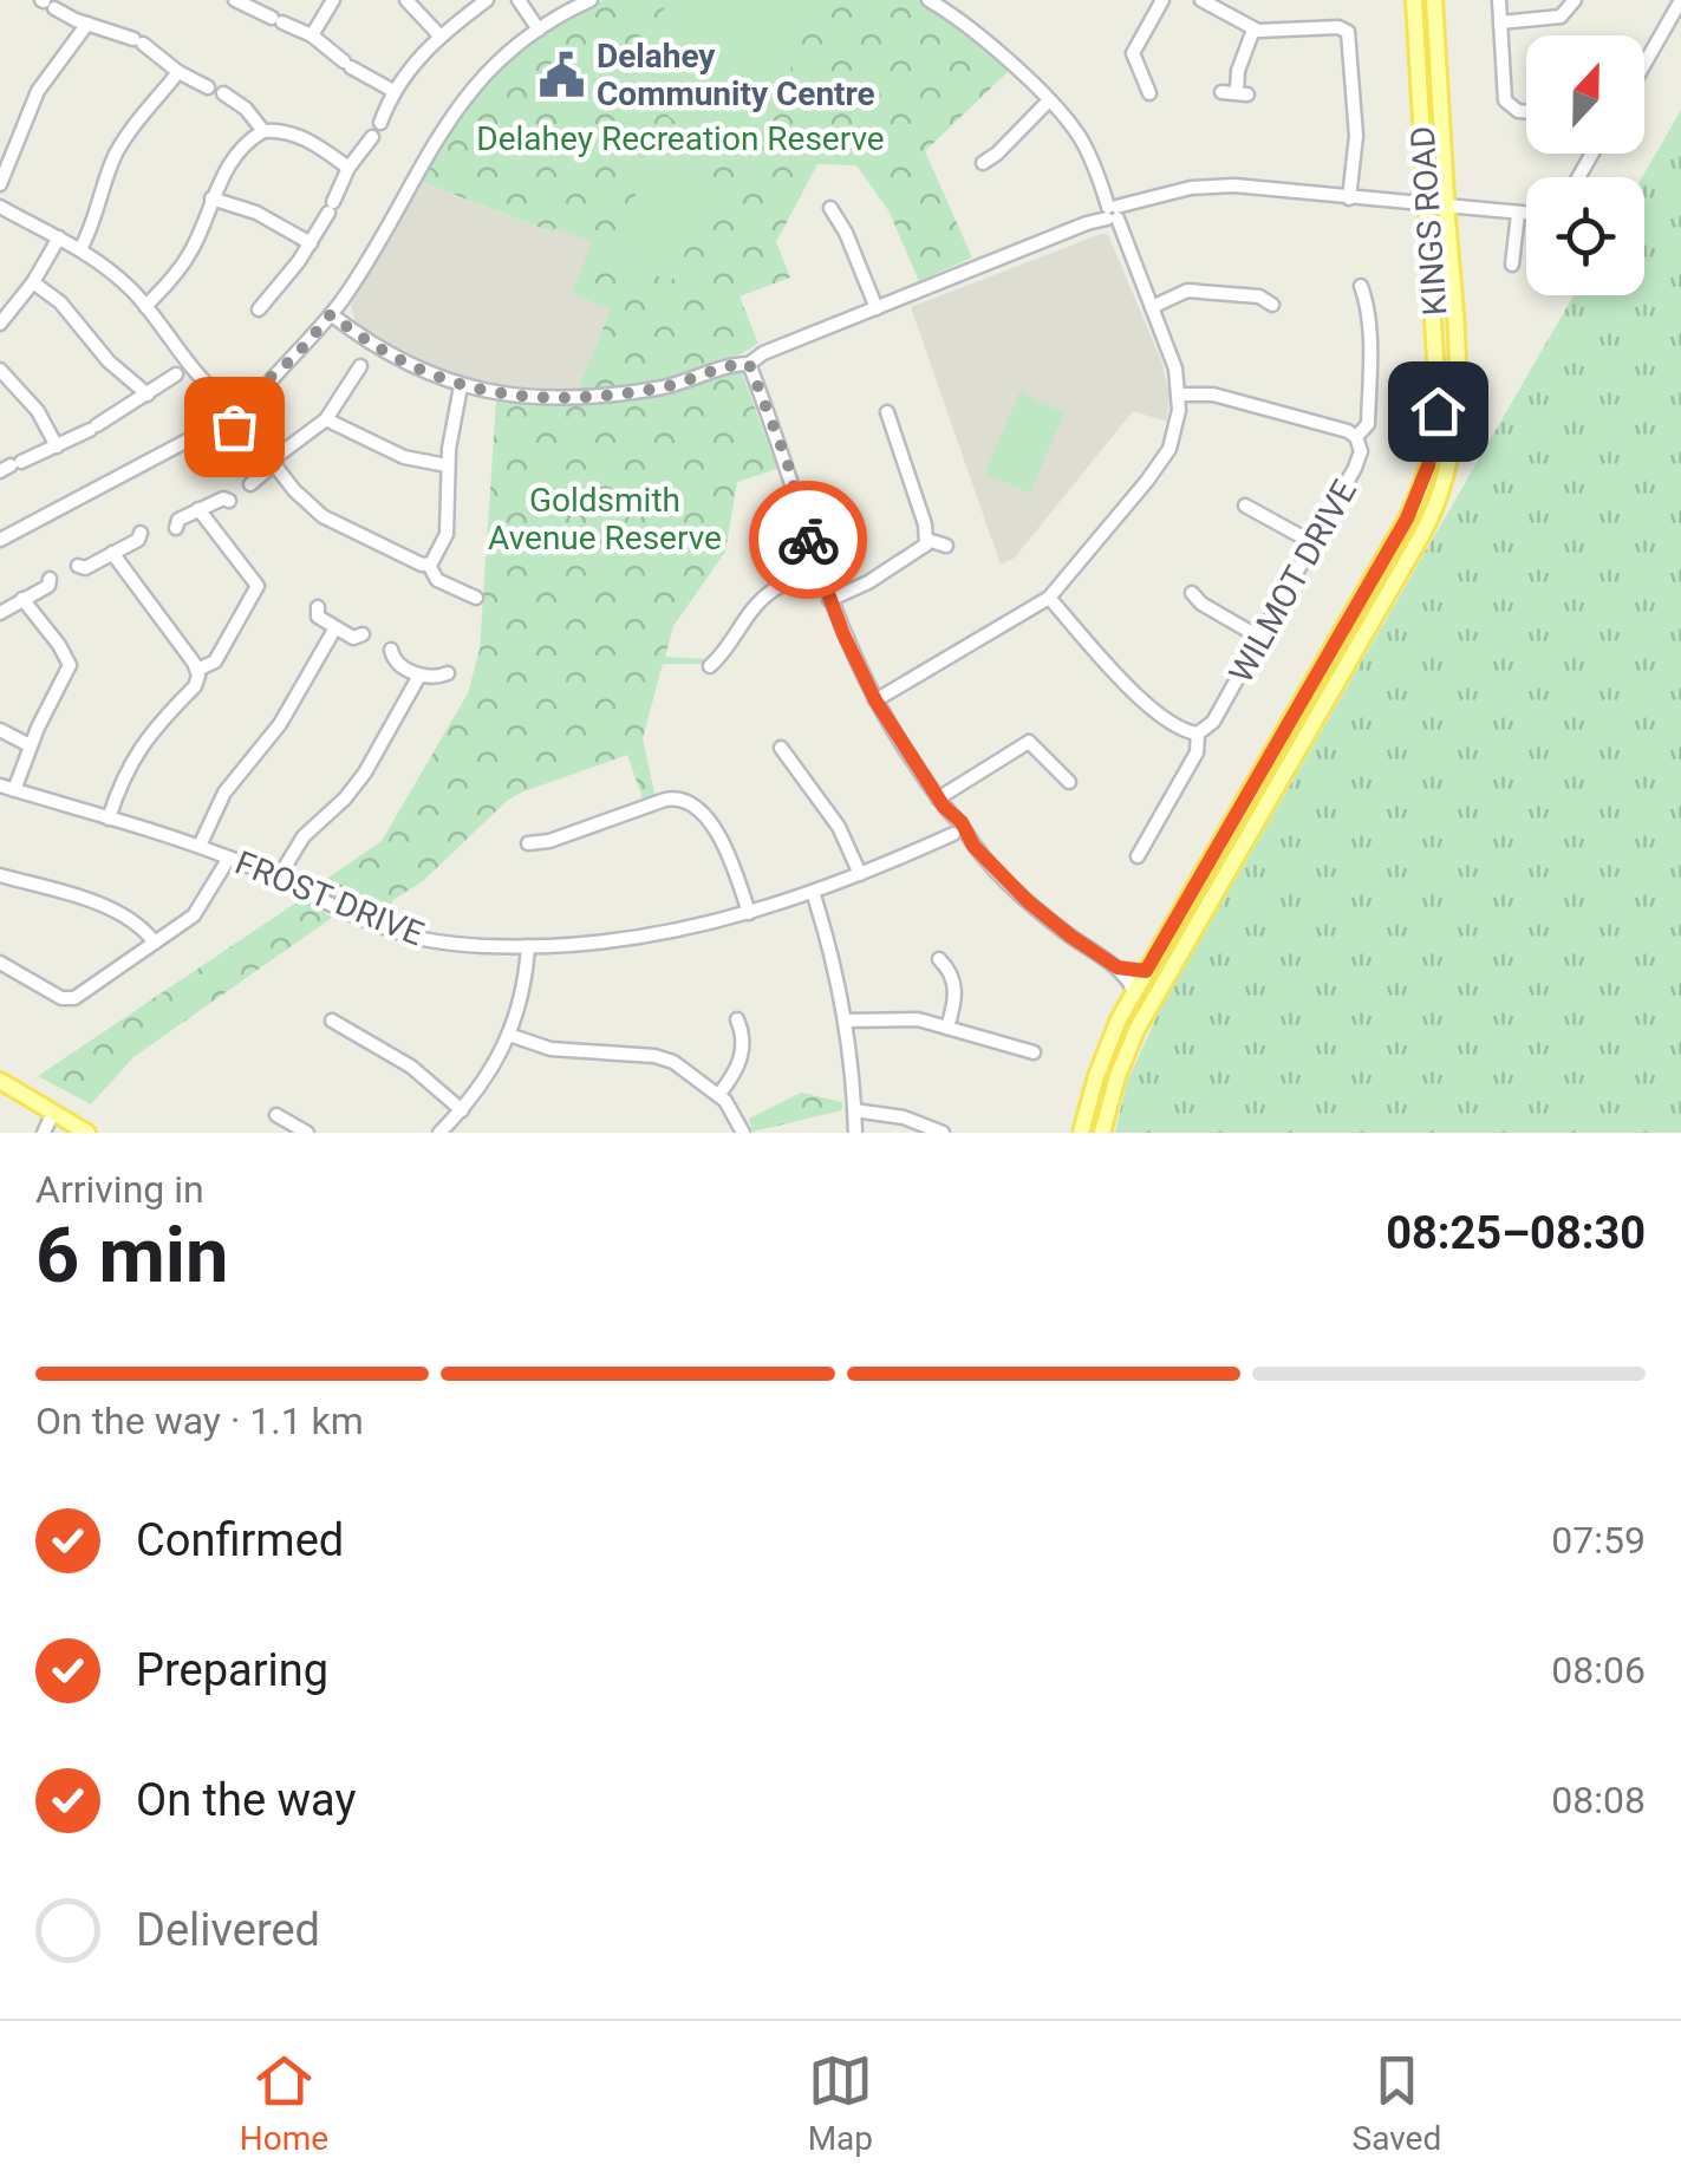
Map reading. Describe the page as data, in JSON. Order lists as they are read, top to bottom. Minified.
{"streets":{"main road":["KINGS ROAD"],"street":["WILMOT DRIVE","FROST DRIVE"]},"parks":["Delahey Recreation Reserve","Goldsmith Avenue Reserve"],"places":{"public building":["Delahey Community Centre"]},"north":"top","page":{"heading":["6 min","Arriving in","08:25–08:30"],"bar":"On the way · 1.1 km","list":[["Confirmed","07:59"],["Preparing","08:06"],["On the way","08:08"],"Delivered"],"tabs":["Home","Map","Saved"]}}
